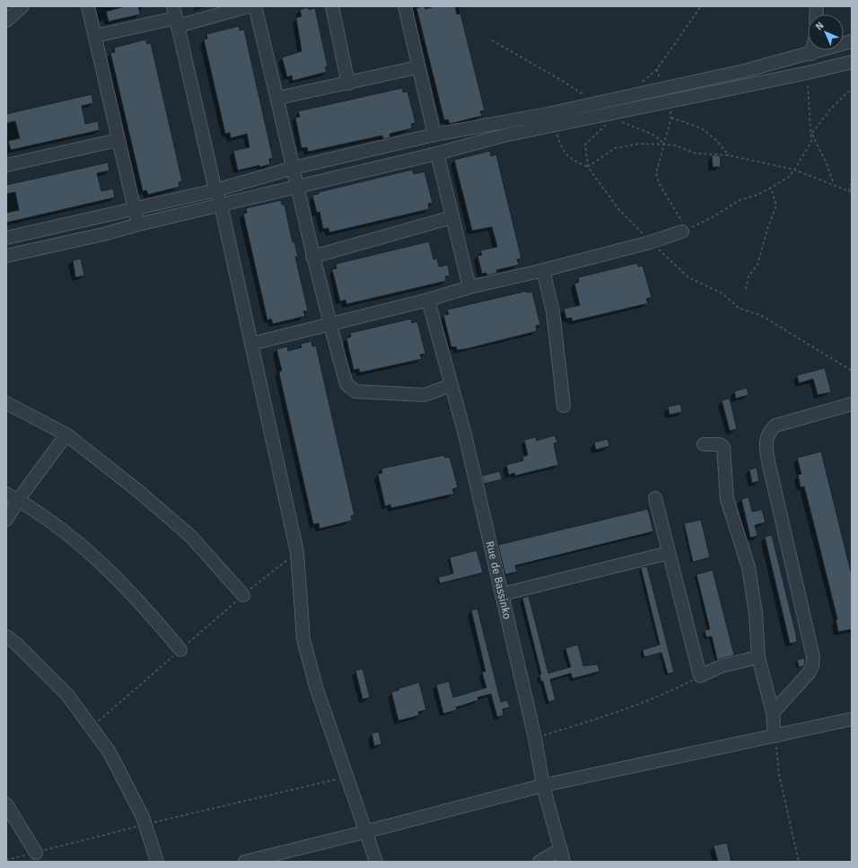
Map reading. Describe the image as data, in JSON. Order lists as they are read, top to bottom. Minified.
{"streets":{"street":["Rue de Bassinko"]},"north":"top left"}
